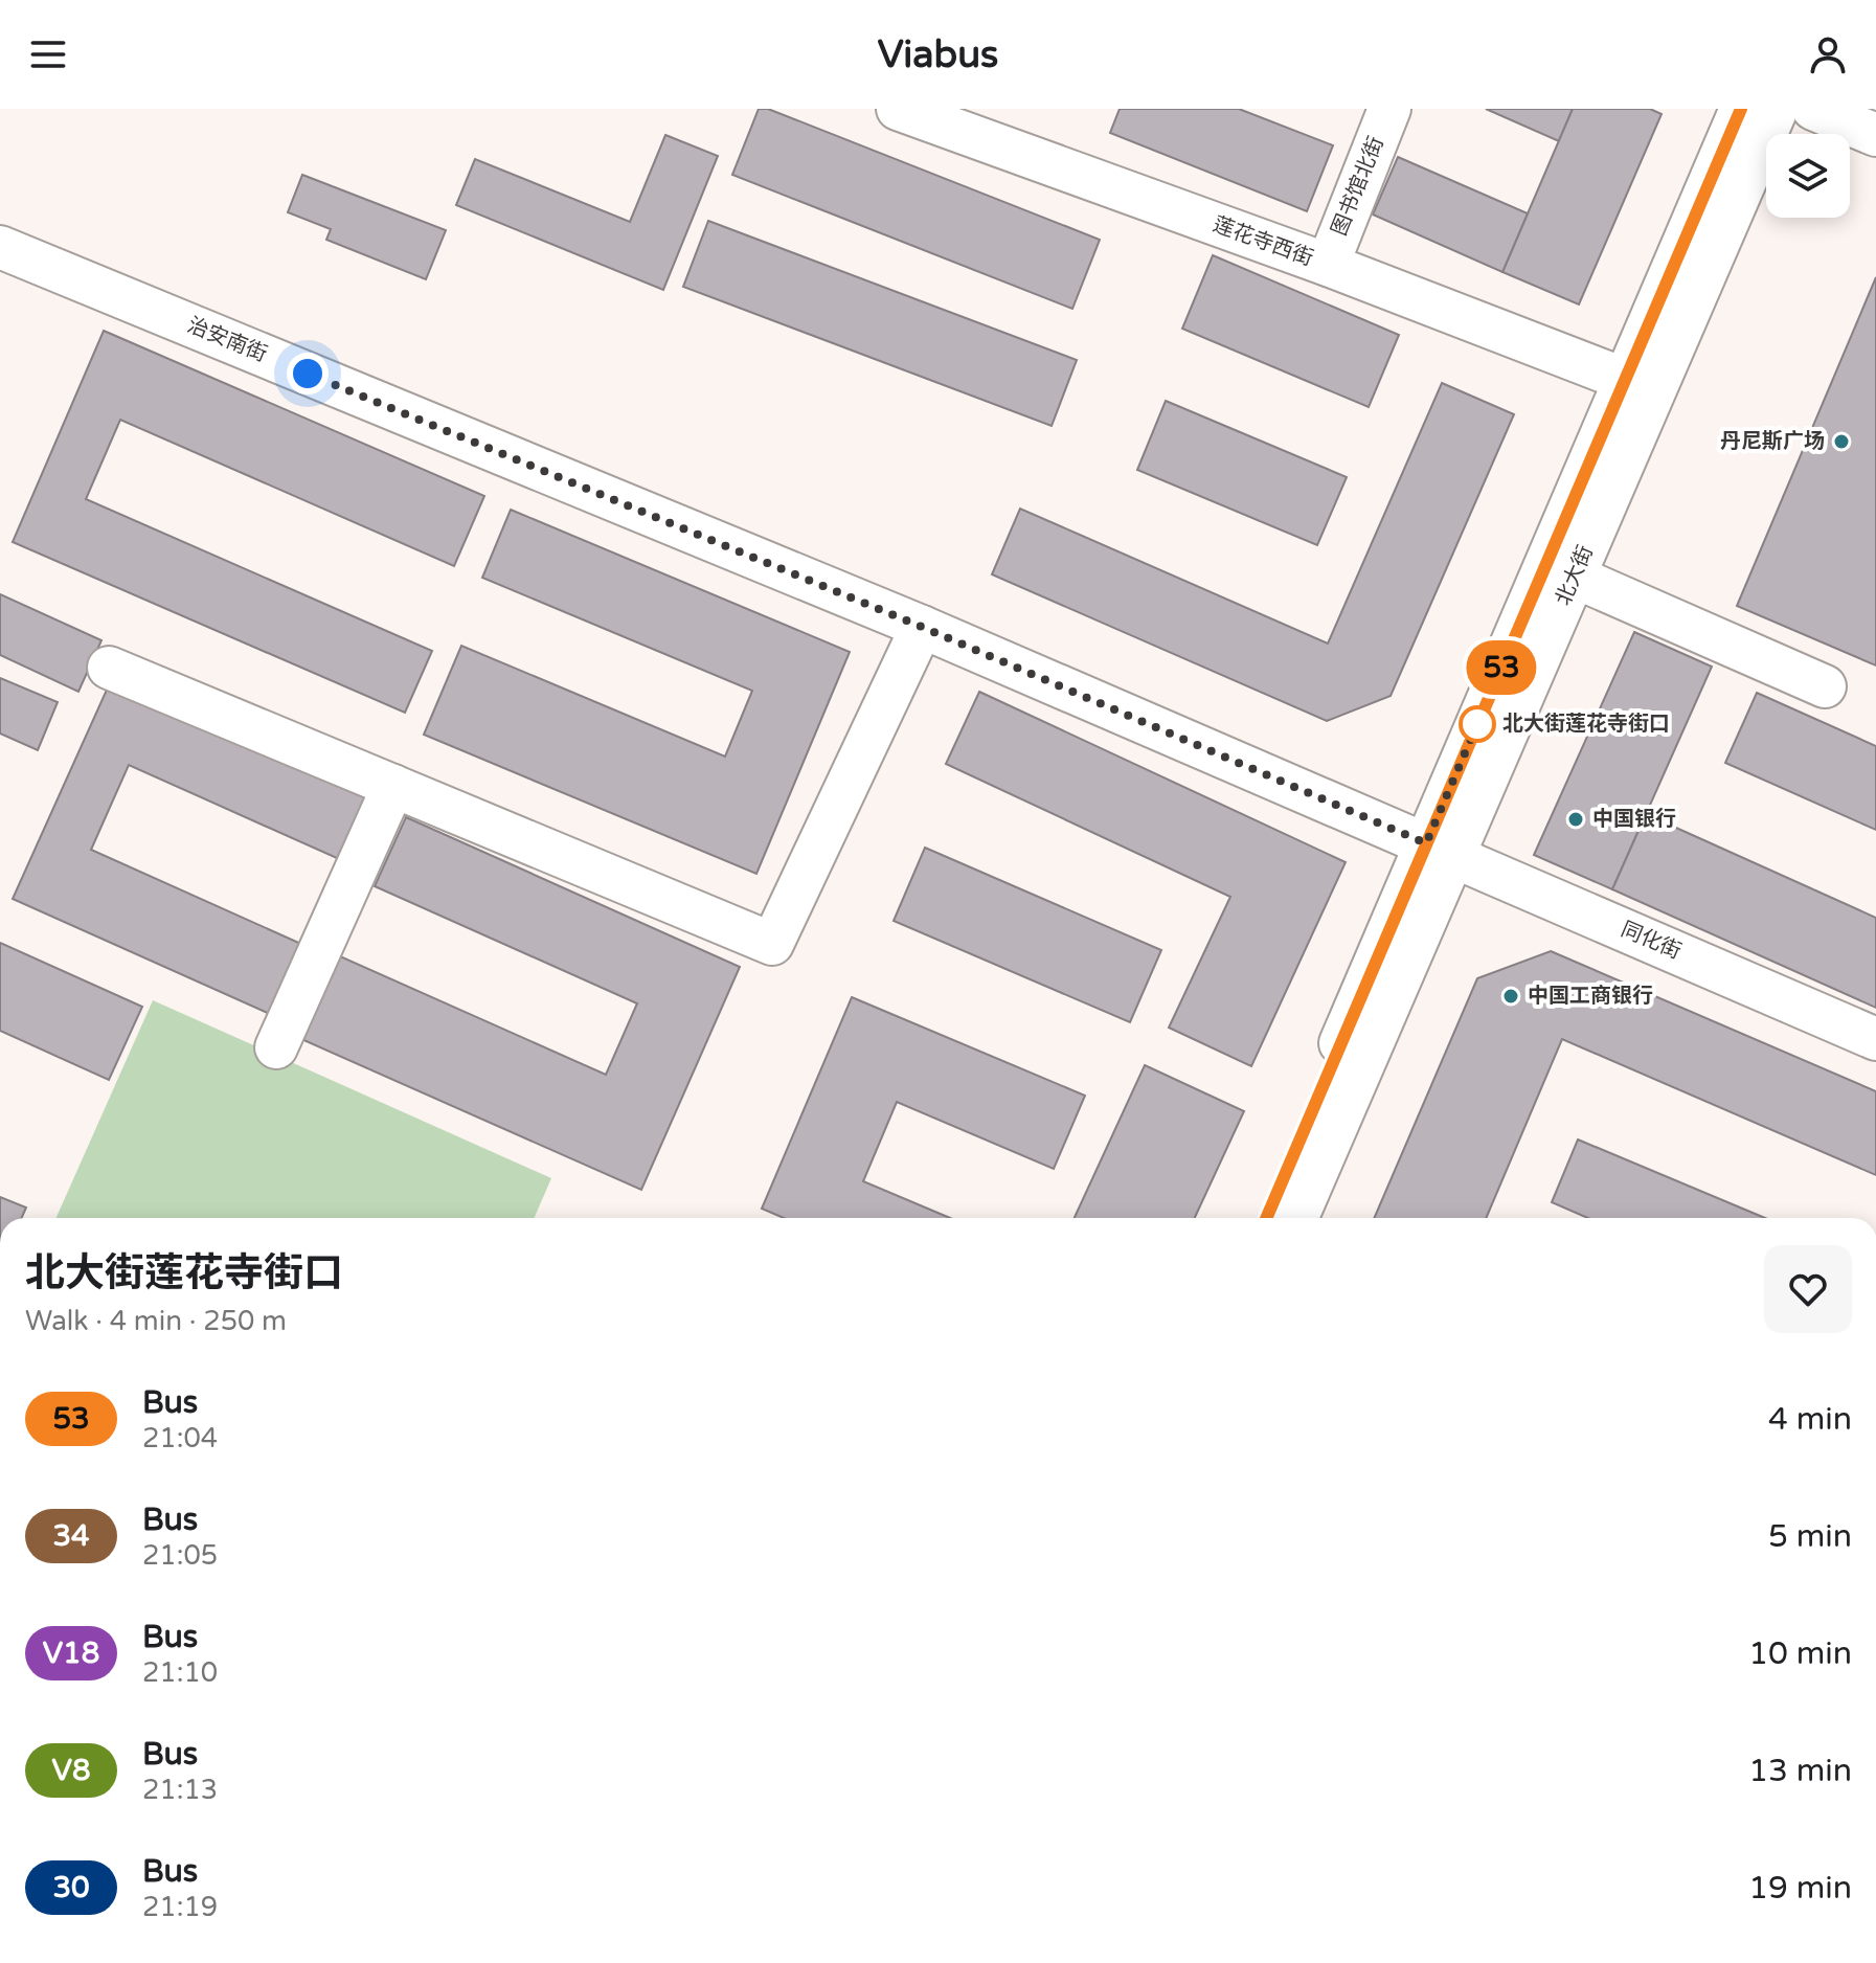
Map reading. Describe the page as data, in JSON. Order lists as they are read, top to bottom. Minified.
{"streets":{"street":["图书馆北街","莲花寺西街","治安南街","北大街","同化街"]},"crossings":[["图书馆北街","莲花寺西街"],["莲花寺西街","北大街"],["治安南街","北大街"],["治安南街","同化街"],["北大街","同化街"]],"places":["丹尼斯广场","北大街莲花寺街口","中国银行","中国工商银行"],"lines":["bus line 53"],"page":{"header":"Viabus","on_map":"53","heading":["北大街莲花寺街口","Walk · 4 min · 250 m"],"list":[{"mark":"53","name":"Bus","note":"21:04","value":"4 min"},{"mark":"34","name":"Bus","note":"21:05","value":"5 min"},{"mark":"V18","name":"Bus","note":"21:10","value":"10 min"},{"mark":"V8","name":"Bus","note":"21:13","value":"13 min"},{"mark":"30","name":"Bus","note":"21:19","value":"19 min"}]}}
